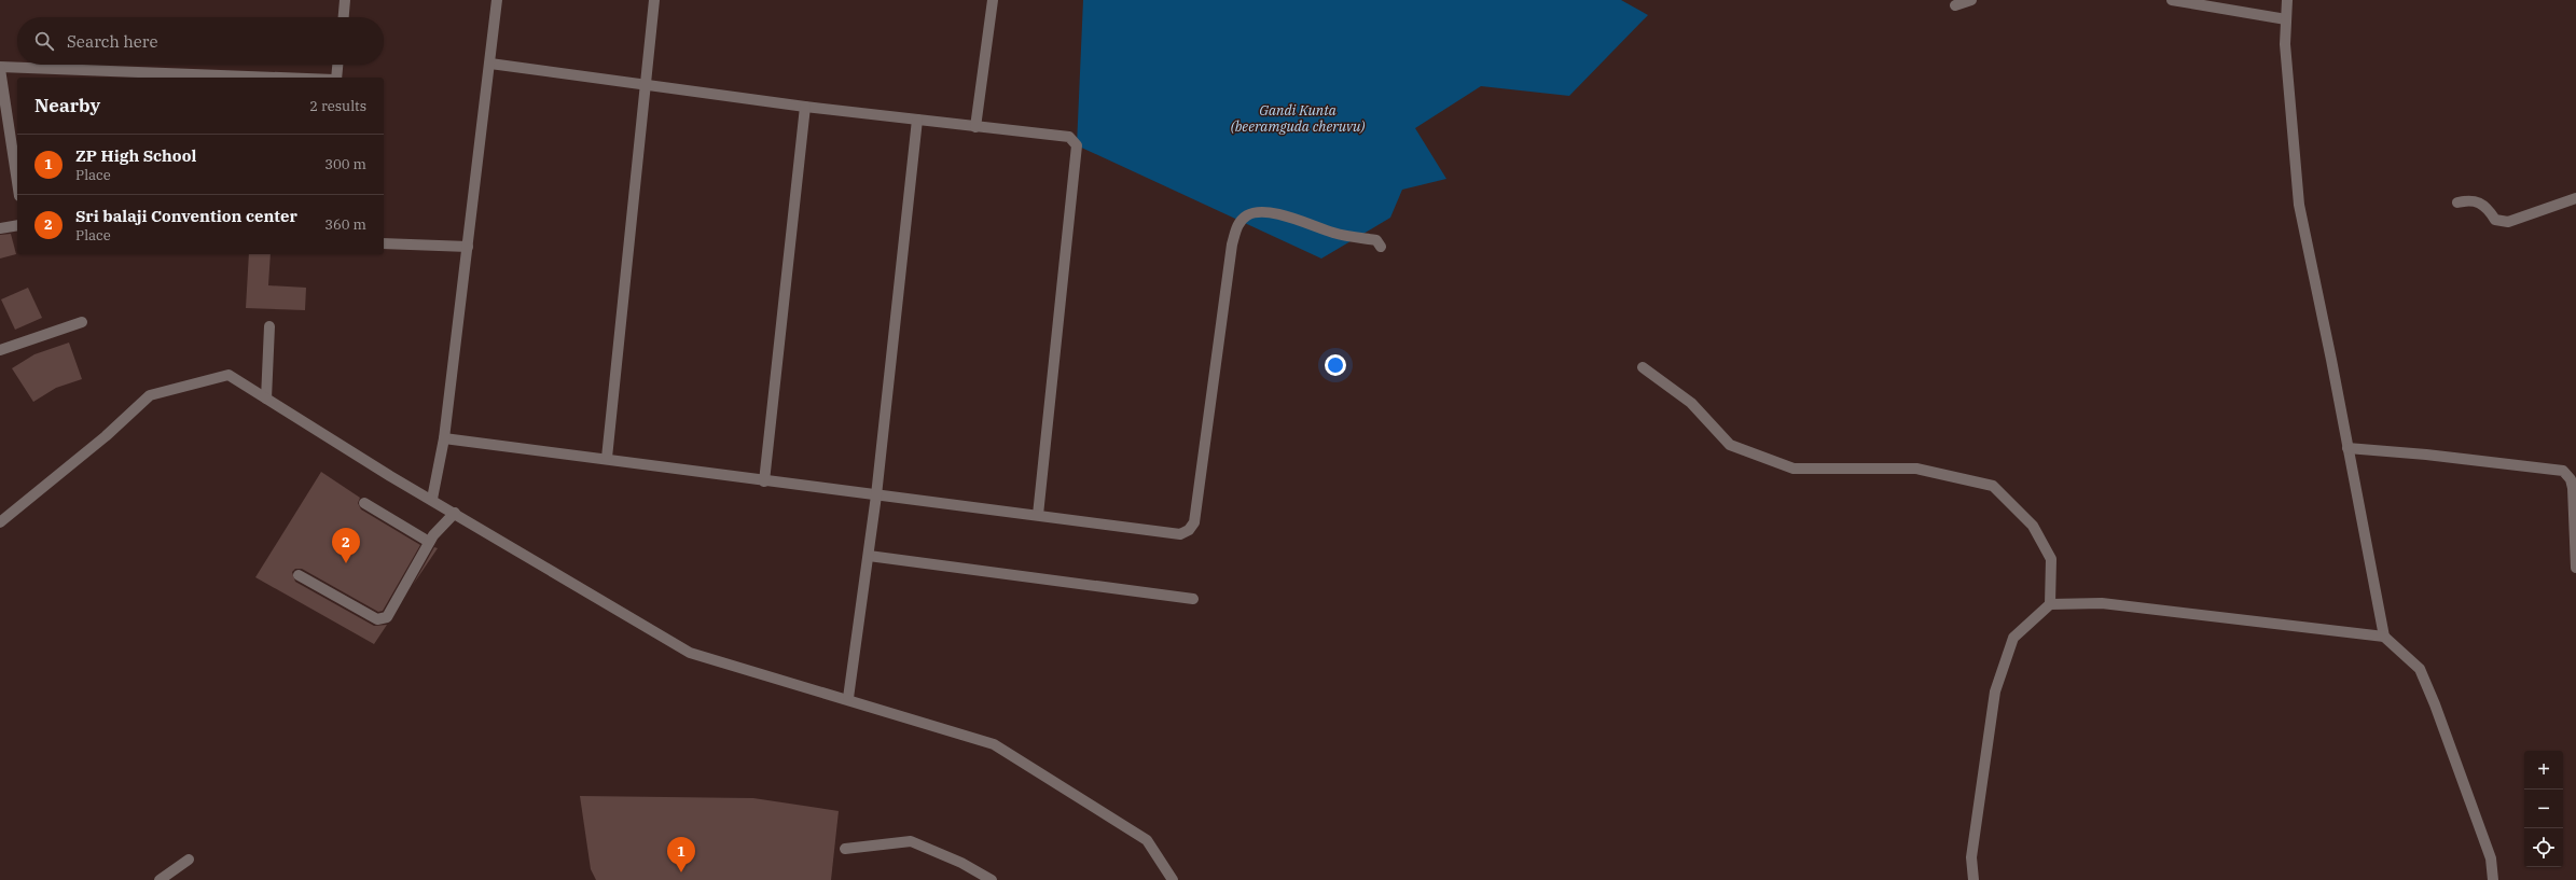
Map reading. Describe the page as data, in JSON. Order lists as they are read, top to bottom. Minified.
{"water":["Gandi Kunta (beeramguda cheruvu)"],"page":{"search":"Search here","heading":["Nearby","2 results"],"list":[{"mark":"1","name":"ZP High School","note":"Place","value":"300 m"},{"mark":"2","name":"Sri balaji Convention center","note":"Place","value":"360 m"}],"pins":["2","1"],"map_buttons":["+","−"]}}
